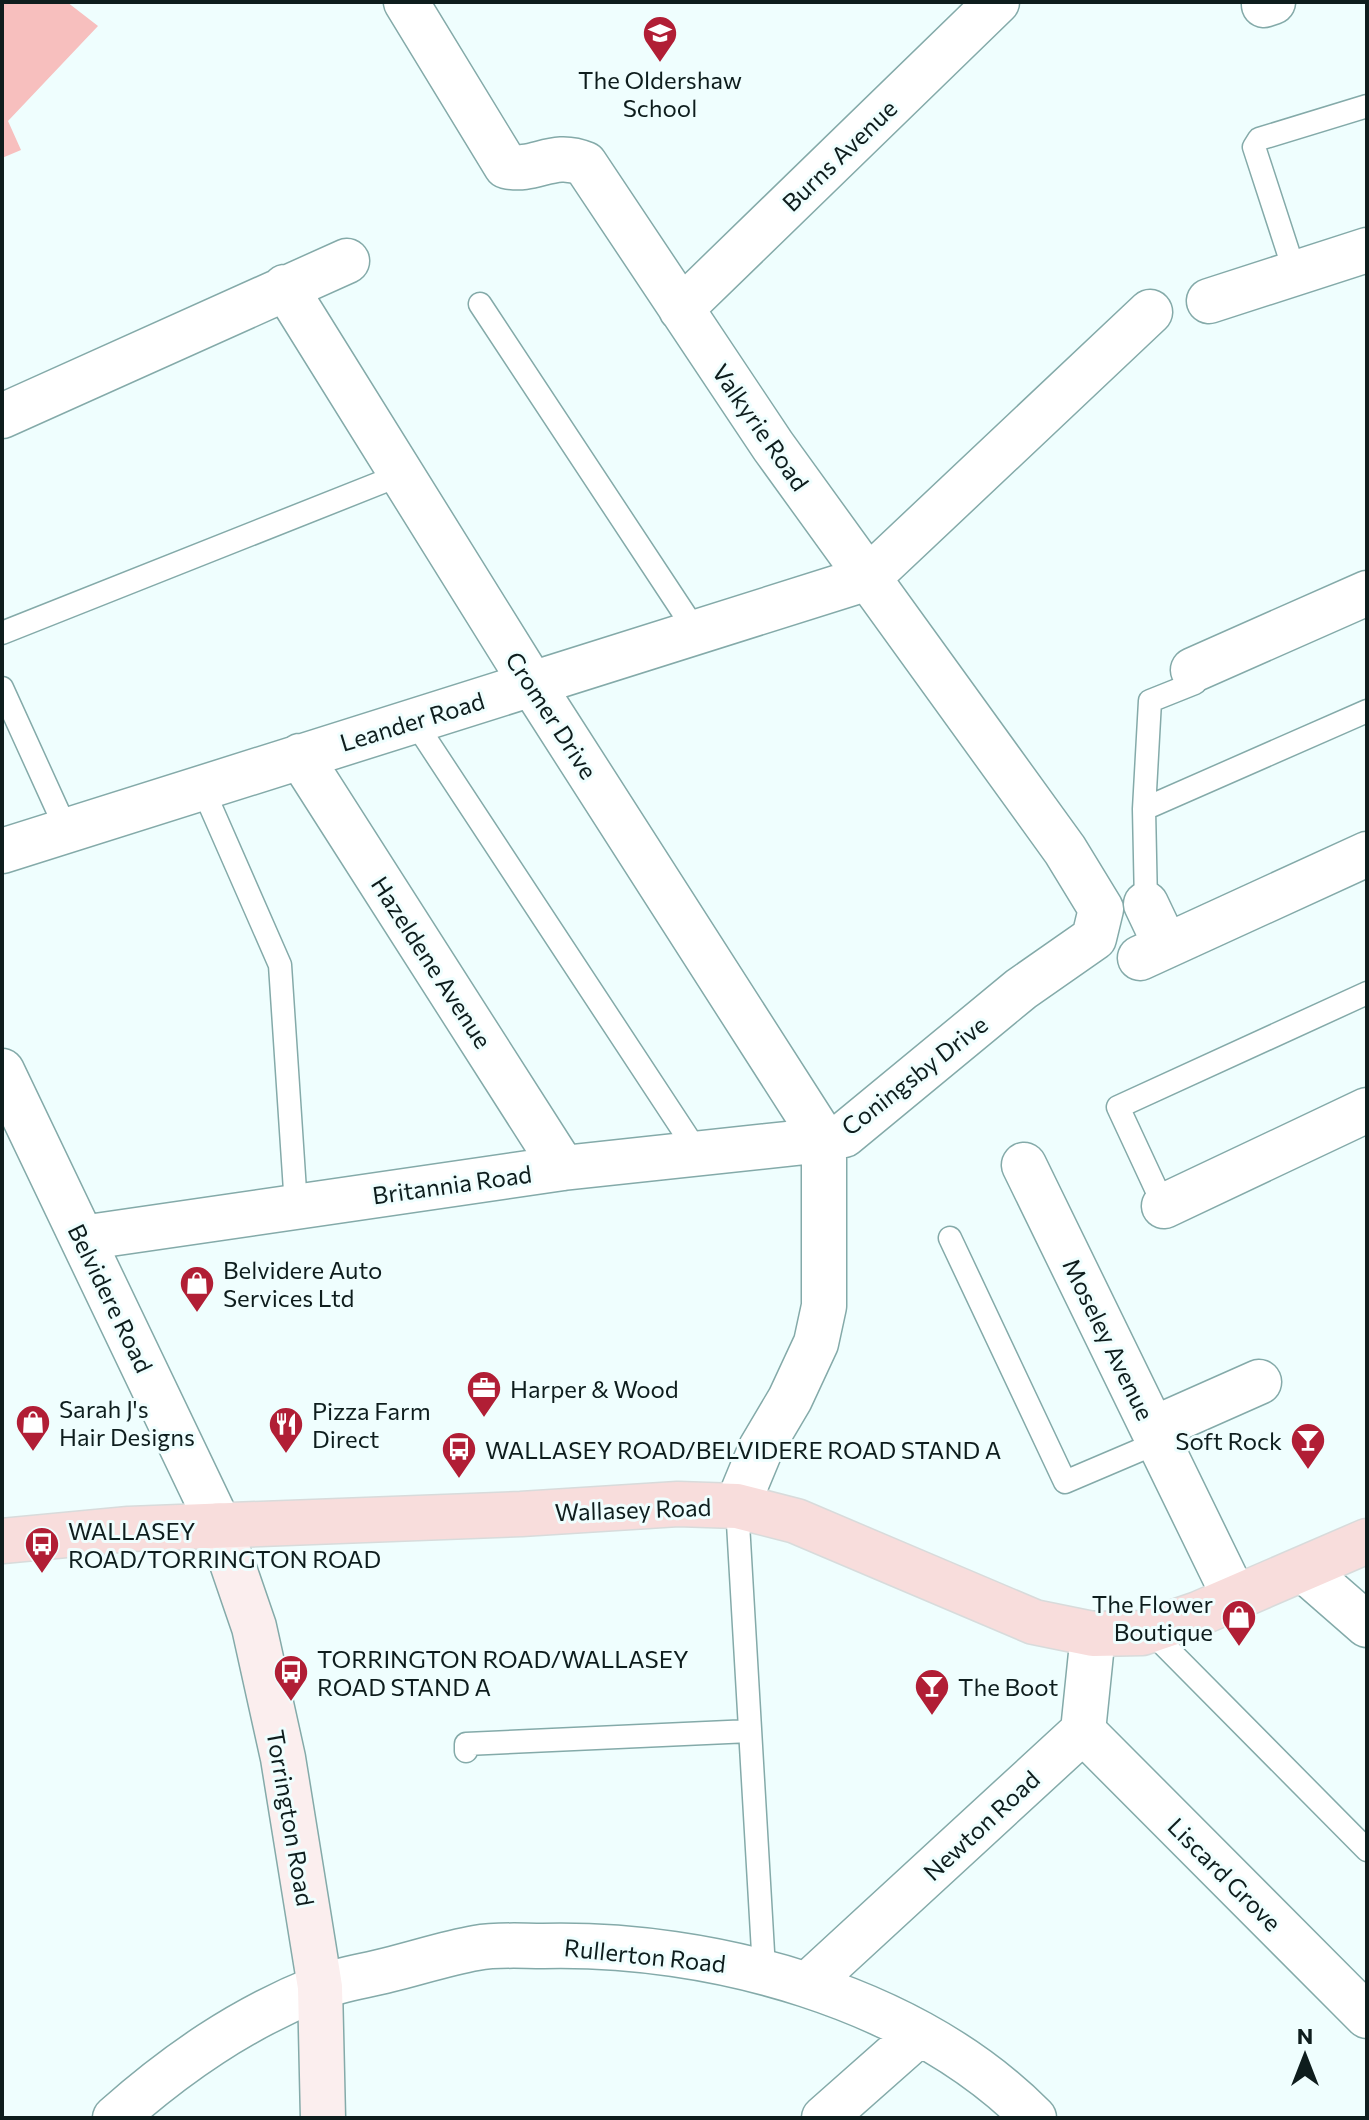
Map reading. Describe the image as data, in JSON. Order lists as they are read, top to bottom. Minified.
{"streets":{"main road":["Wallasey Road"],"street":["Burns Avenue","Valkyrie Road","Cromer Drive","Leander Road","Hazeldene Avenue","Coningsby Drive","Britannia Road","Belvidere Road","Moseley Avenue","Torrington Road","Newton Road","Liscard Grove","Rullerton Road"]},"crossings":[["Burns Avenue","Valkyrie Road"],["Valkyrie Road","Leander Road"],["Valkyrie Road","Coningsby Drive"],["Cromer Drive","Leander Road"],["Cromer Drive","Coningsby Drive"],["Cromer Drive","Britannia Road"],["Leander Road","Hazeldene Avenue"],["Hazeldene Avenue","Britannia Road"],["Coningsby Drive","Britannia Road"],["Coningsby Drive","Wallasey Road"],["Britannia Road","Belvidere Road"],["Belvidere Road","Wallasey Road"],["Belvidere Road","Torrington Road"],["Moseley Avenue","Wallasey Road"],["Wallasey Road","Torrington Road"],["Torrington Road","Rullerton Road"],["Newton Road","Liscard Grove"],["Newton Road","Rullerton Road"]],"places":{"school or university":["The Oldershaw School"],"shop":["Belvidere Auto Services Ltd","Sarah J's Hair Designs","The Flower Boutique"],"office":["Harper & Wood"],"restaurant":["Pizza Farm Direct"],"bar":["Soft Rock","The Boot"],"bus stop":["WALLASEY ROAD/BELVIDERE ROAD STAND A","WALLASEY ROAD/TORRINGTON ROAD","TORRINGTON ROAD/WALLASEY ROAD STAND A"]},"north":"top"}
